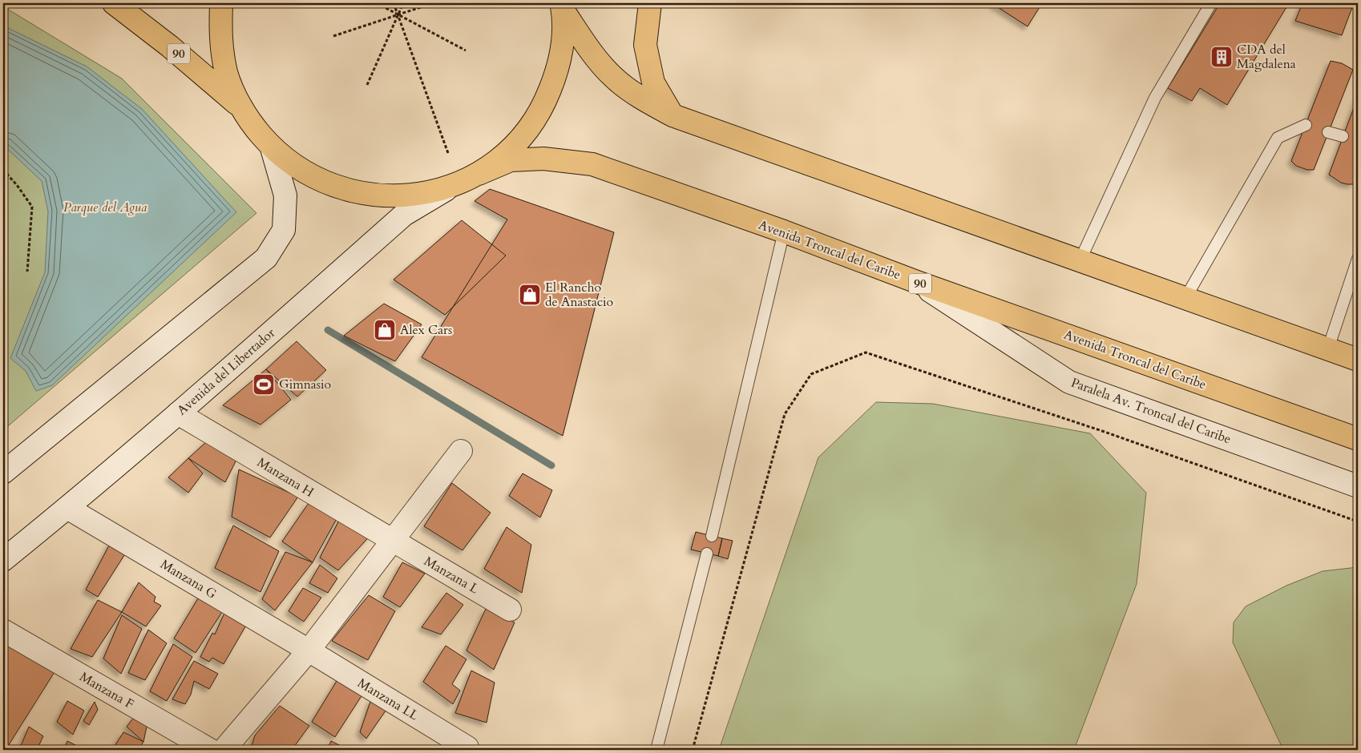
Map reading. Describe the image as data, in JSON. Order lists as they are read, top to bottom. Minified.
{"streets":{"highway":["90","Avenida Troncal del Caribe"],"street":["Avenida del Libertador","Paralela Av. Troncal del Caribe","Manzana H","Manzana L","Manzana G","Manzana F","Manzana LL"]},"crossings":[["Avenida Troncal del Caribe","Paralela Av. Troncal del Caribe"],["Avenida del Libertador","Manzana H"],["Avenida del Libertador","Manzana G"],["Manzana H","Manzana L"],["Manzana G","Manzana LL"]],"parks":["Parque del Agua"],"places":{"building":["CDA del Magdalena"],"shop":["El Rancho de Anastacio","Alex Cars"],"sports":["Gimnasio"]}}
